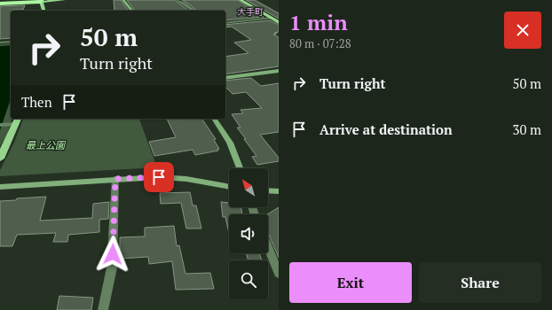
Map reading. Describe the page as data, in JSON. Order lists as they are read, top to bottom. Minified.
{"districts":["大手町"],"parks":["最上公園"],"north":"top left","page":{"heading":["1 min","80 m · 07:28"],"turn":["50 m","Turn right"],"list":[{"name":"Turn right","value":"50 m"},{"name":"Arrive at destination","value":"30 m"}],"then":"Then","buttons":["Exit","Share"]}}
